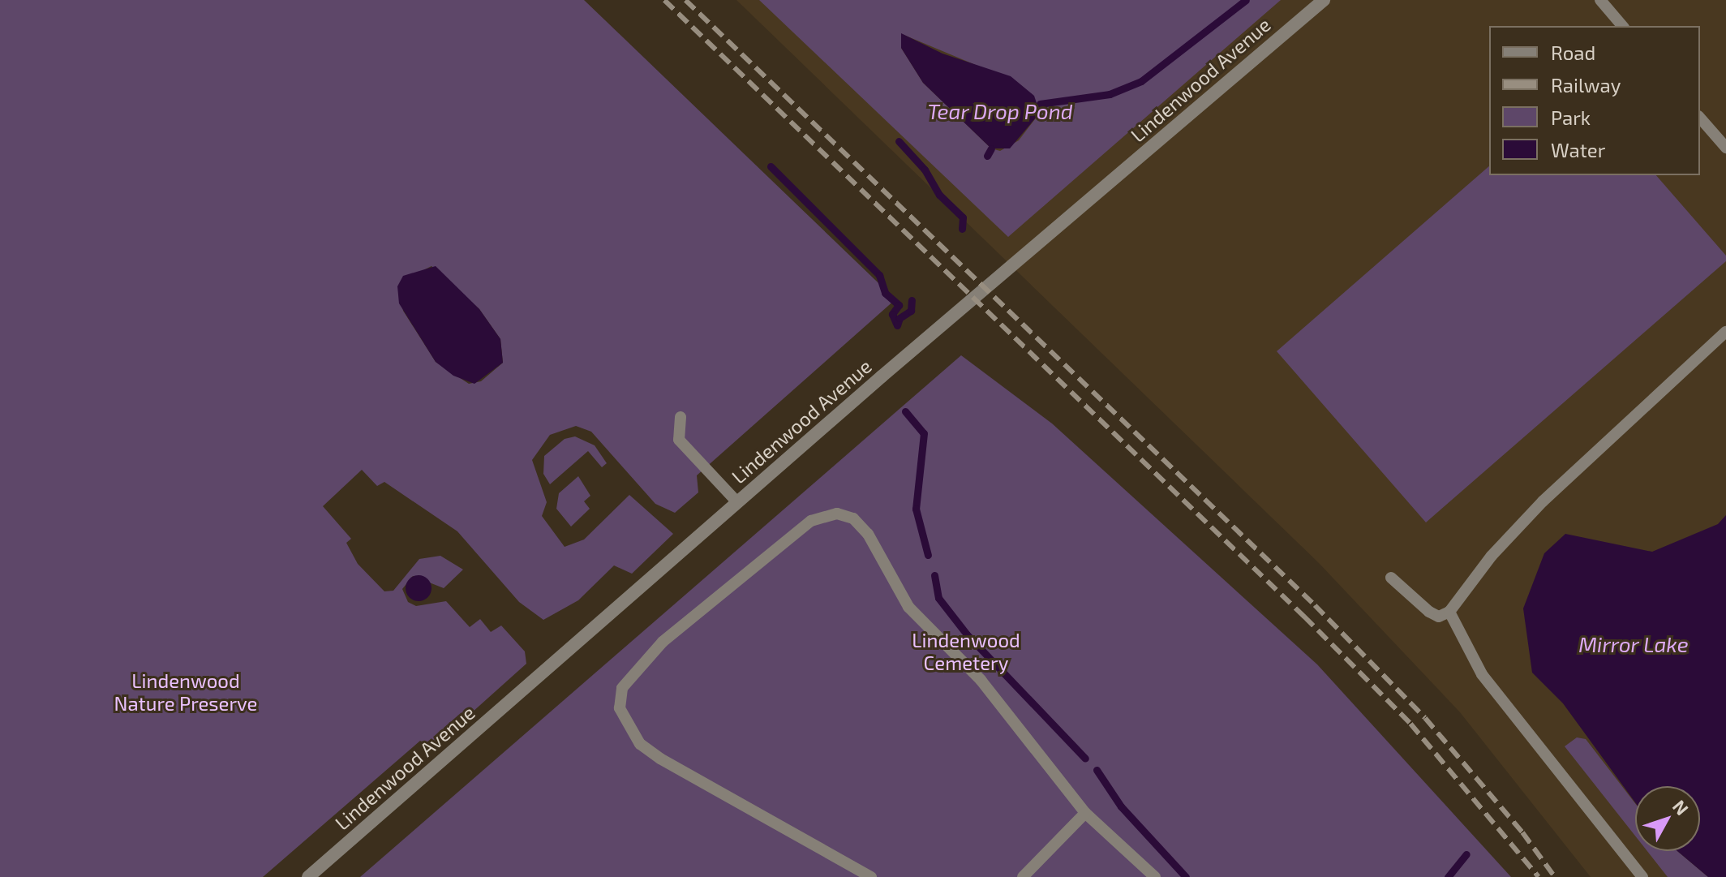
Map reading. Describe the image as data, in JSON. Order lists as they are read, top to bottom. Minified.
{"streets":{"street":["Lindenwood Avenue"]},"water":["Tear Drop Pond","Mirror Lake"],"parks":["Lindenwood Cemetery","Lindenwood Nature Preserve"],"legend":["Road","Railway","Park","Water"],"north":"top right"}
